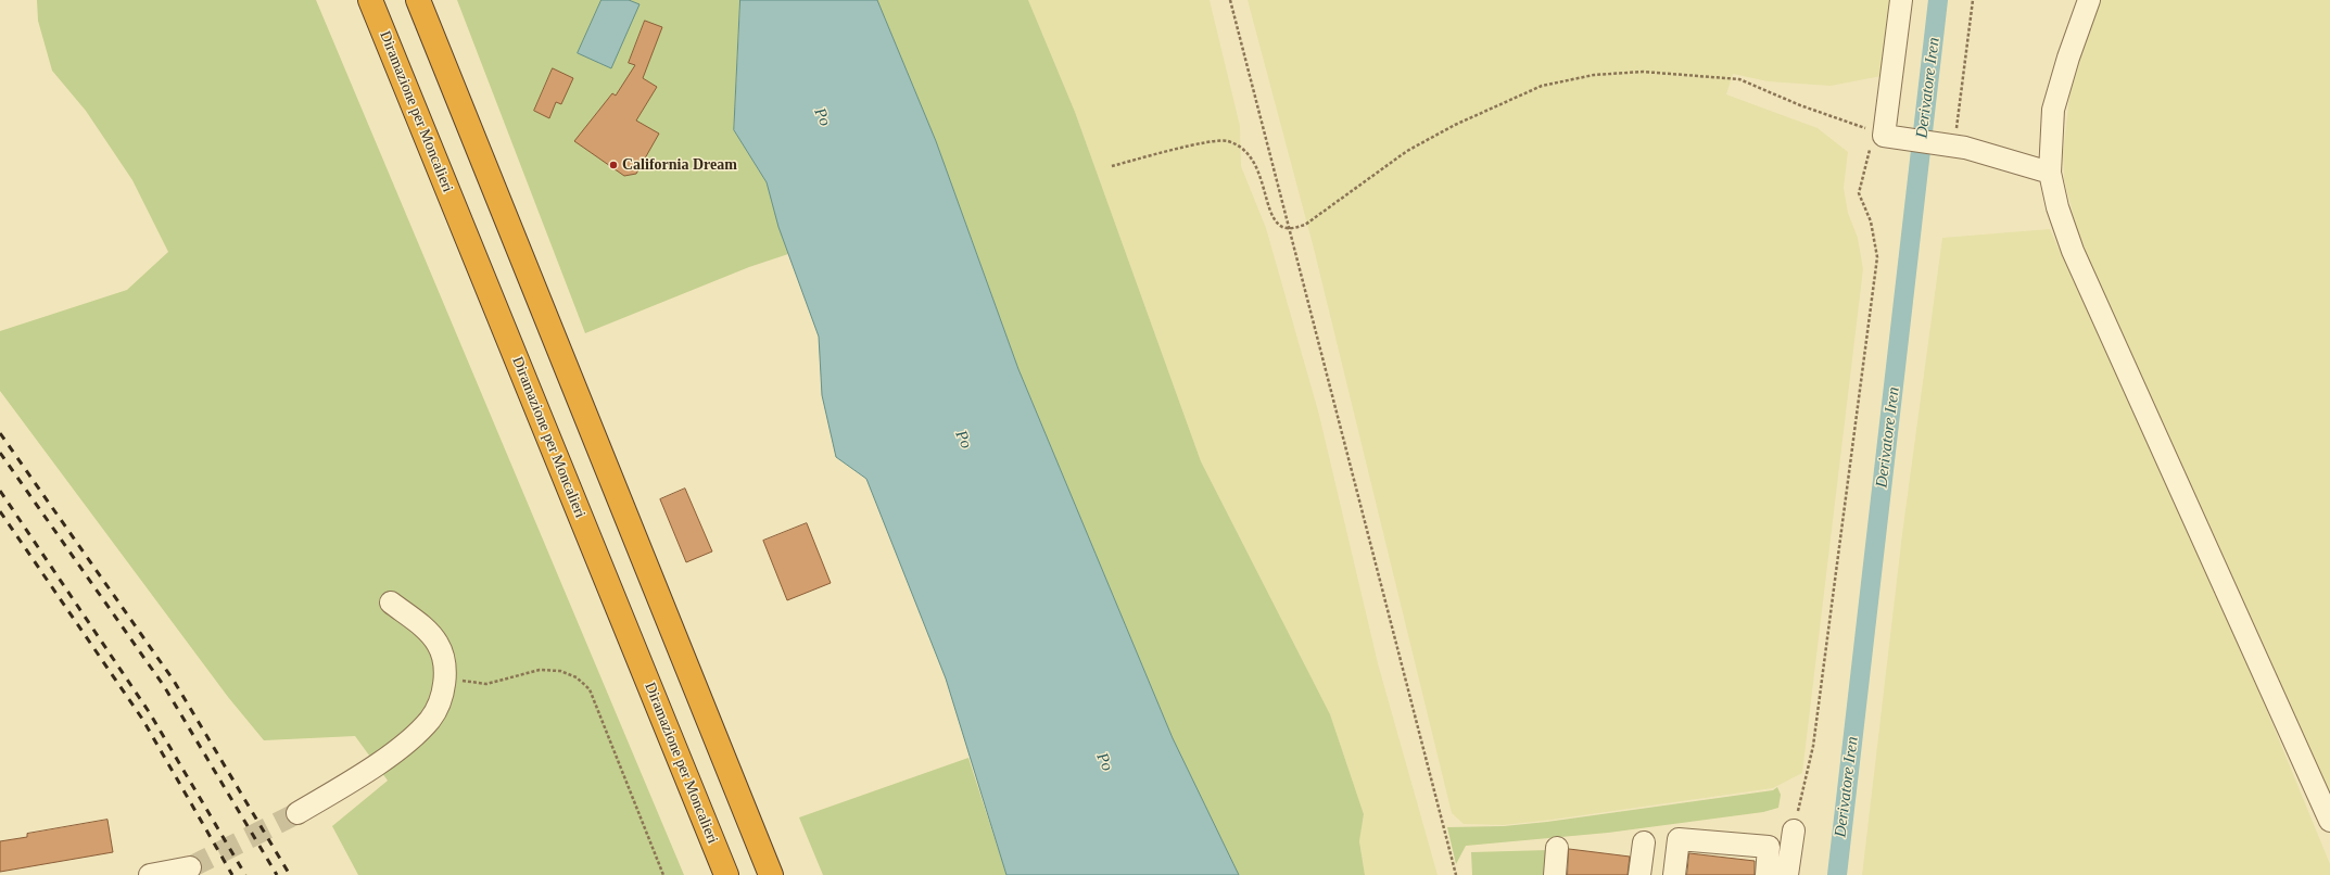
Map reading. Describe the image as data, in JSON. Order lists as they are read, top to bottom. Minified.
{"streets":{"highway":["Diramazione per Moncalieri"]},"water":["Derivatore Iren","Po"],"places":["California Dream"]}
